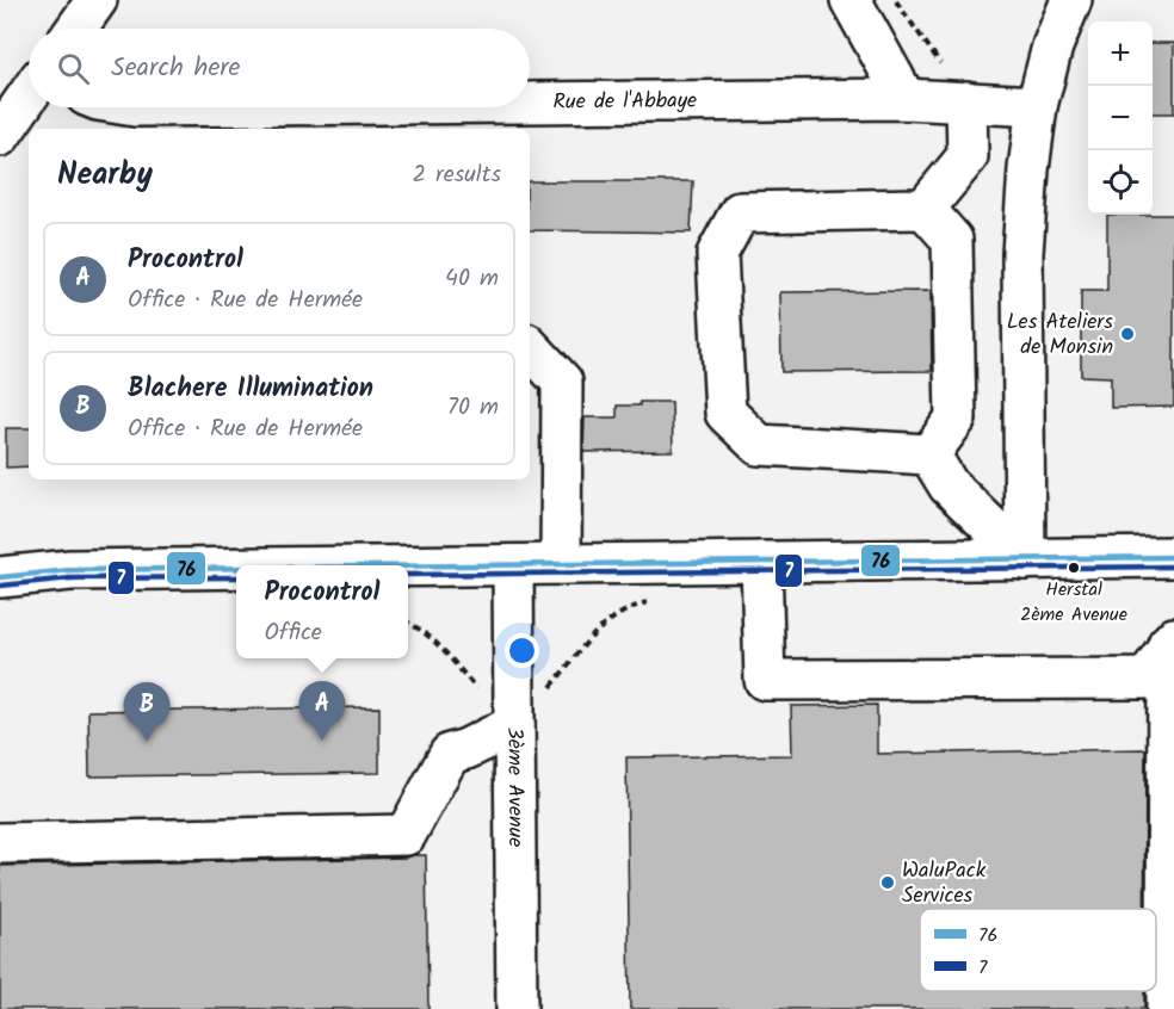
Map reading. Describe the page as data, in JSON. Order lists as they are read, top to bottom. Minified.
{"streets":{"street":["Rue de l'Abbaye","3ème Avenue"]},"places":["Les Ateliers de Monsin","Herstal 2ème Avenue","WaluPack Services"],"lines":["transit line 76","transit line 7"],"legend":["76","7"],"page":{"map_buttons":["+","−"],"search":"Search here","heading":["Nearby","2 results"],"list":[{"mark":"A","name":"Procontrol","note":"Office · Rue de Hermée","value":"40 m"},{"mark":"B","name":"Blachere Illumination","note":"Office · Rue de Hermée","value":"70 m"}],"popup":["Procontrol","Office"],"pins":["A","B"]}}
